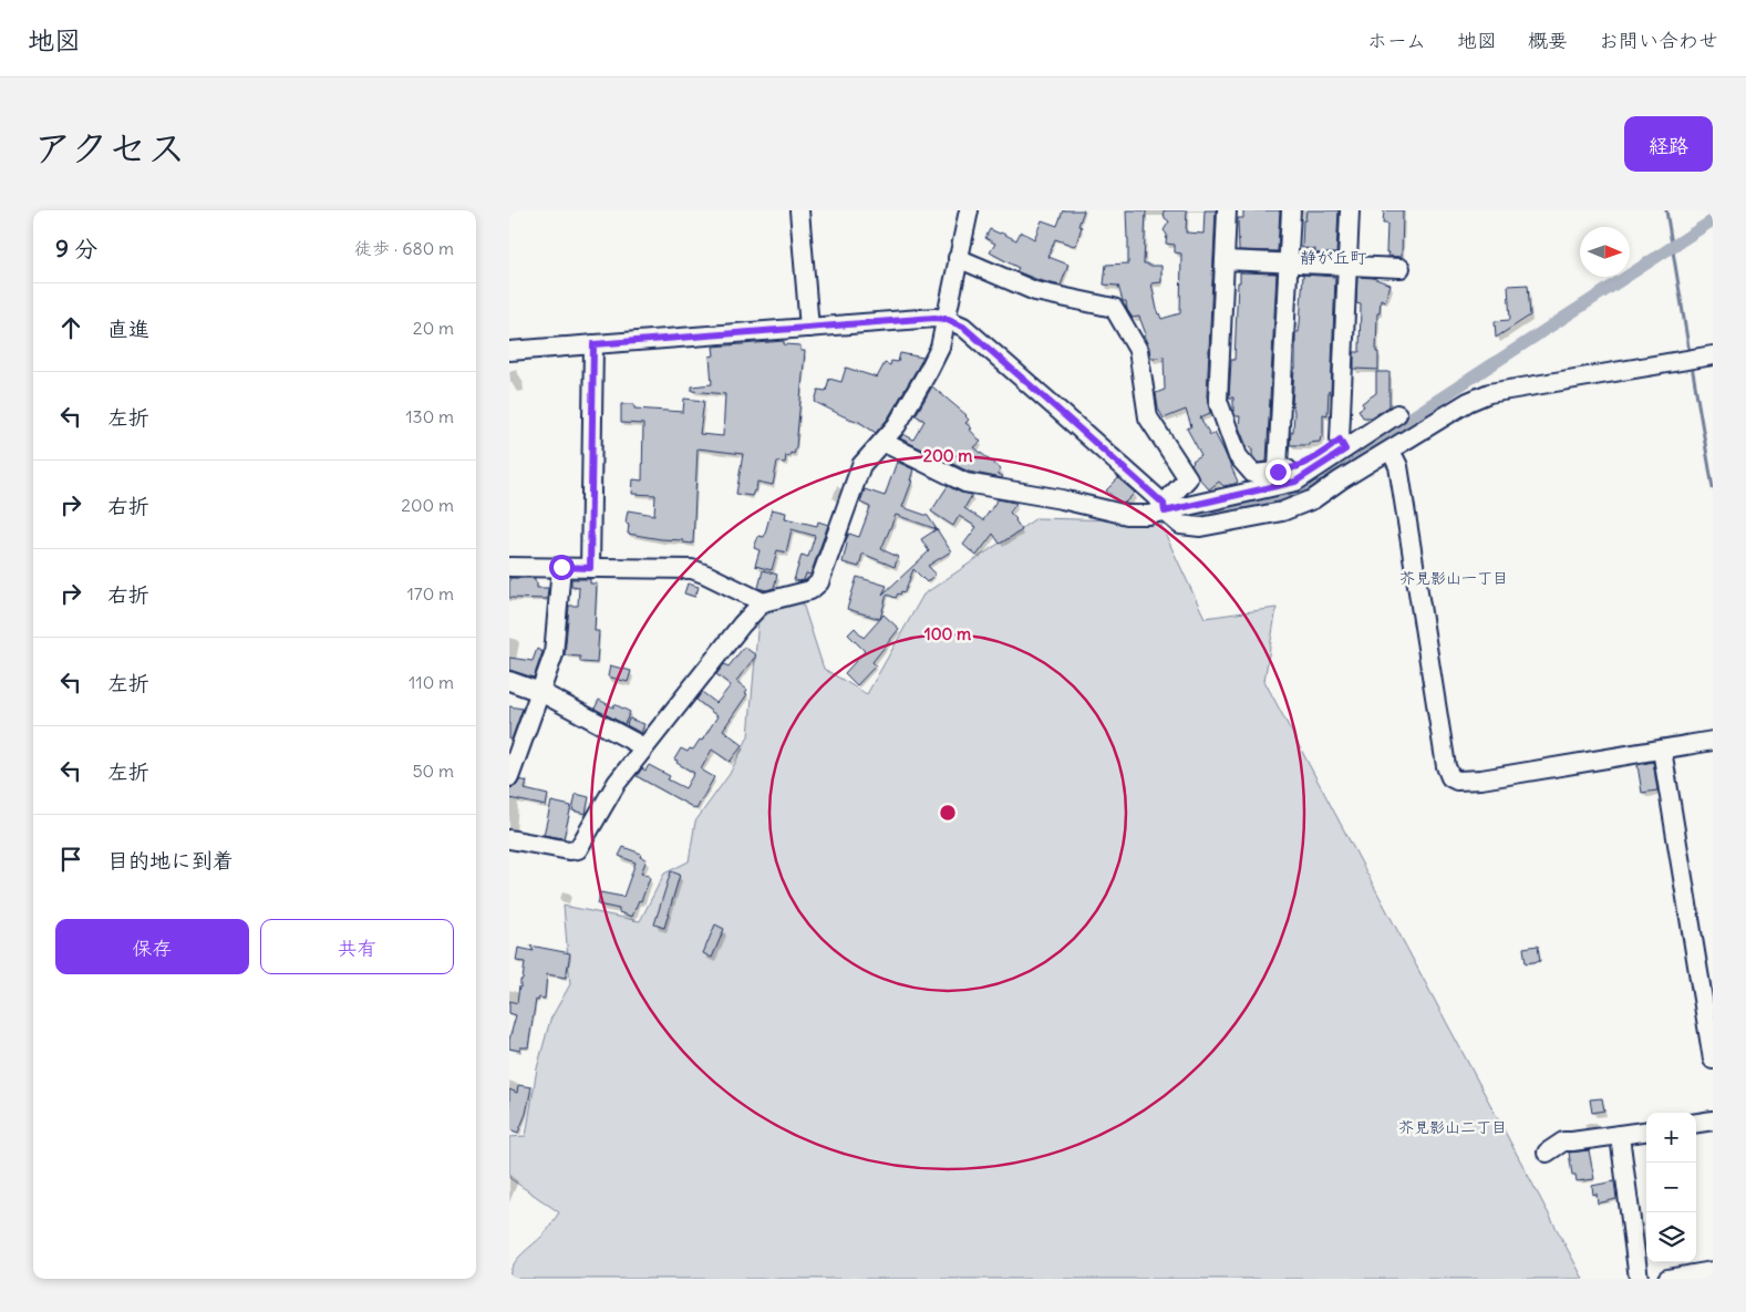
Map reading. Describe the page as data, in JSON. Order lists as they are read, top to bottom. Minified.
{"districts":["静が丘町","芥見影山一丁目","芥見影山二丁目"],"north":"right","page":{"header":"地図","nav":["ホーム","地図","概要","お問い合わせ"],"title":"アクセス","buttons":["経路",["保存","共有"]],"heading":["9 分","徒歩 · 680 m"],"list":[["直進","20 m"],["左折","130 m"],["右折","200 m"],["右折","170 m"],["左折","110 m"],["左折","50 m"],"目的地に到着"],"map_buttons":["+","−"]},"rings":["200 m","100 m"]}
